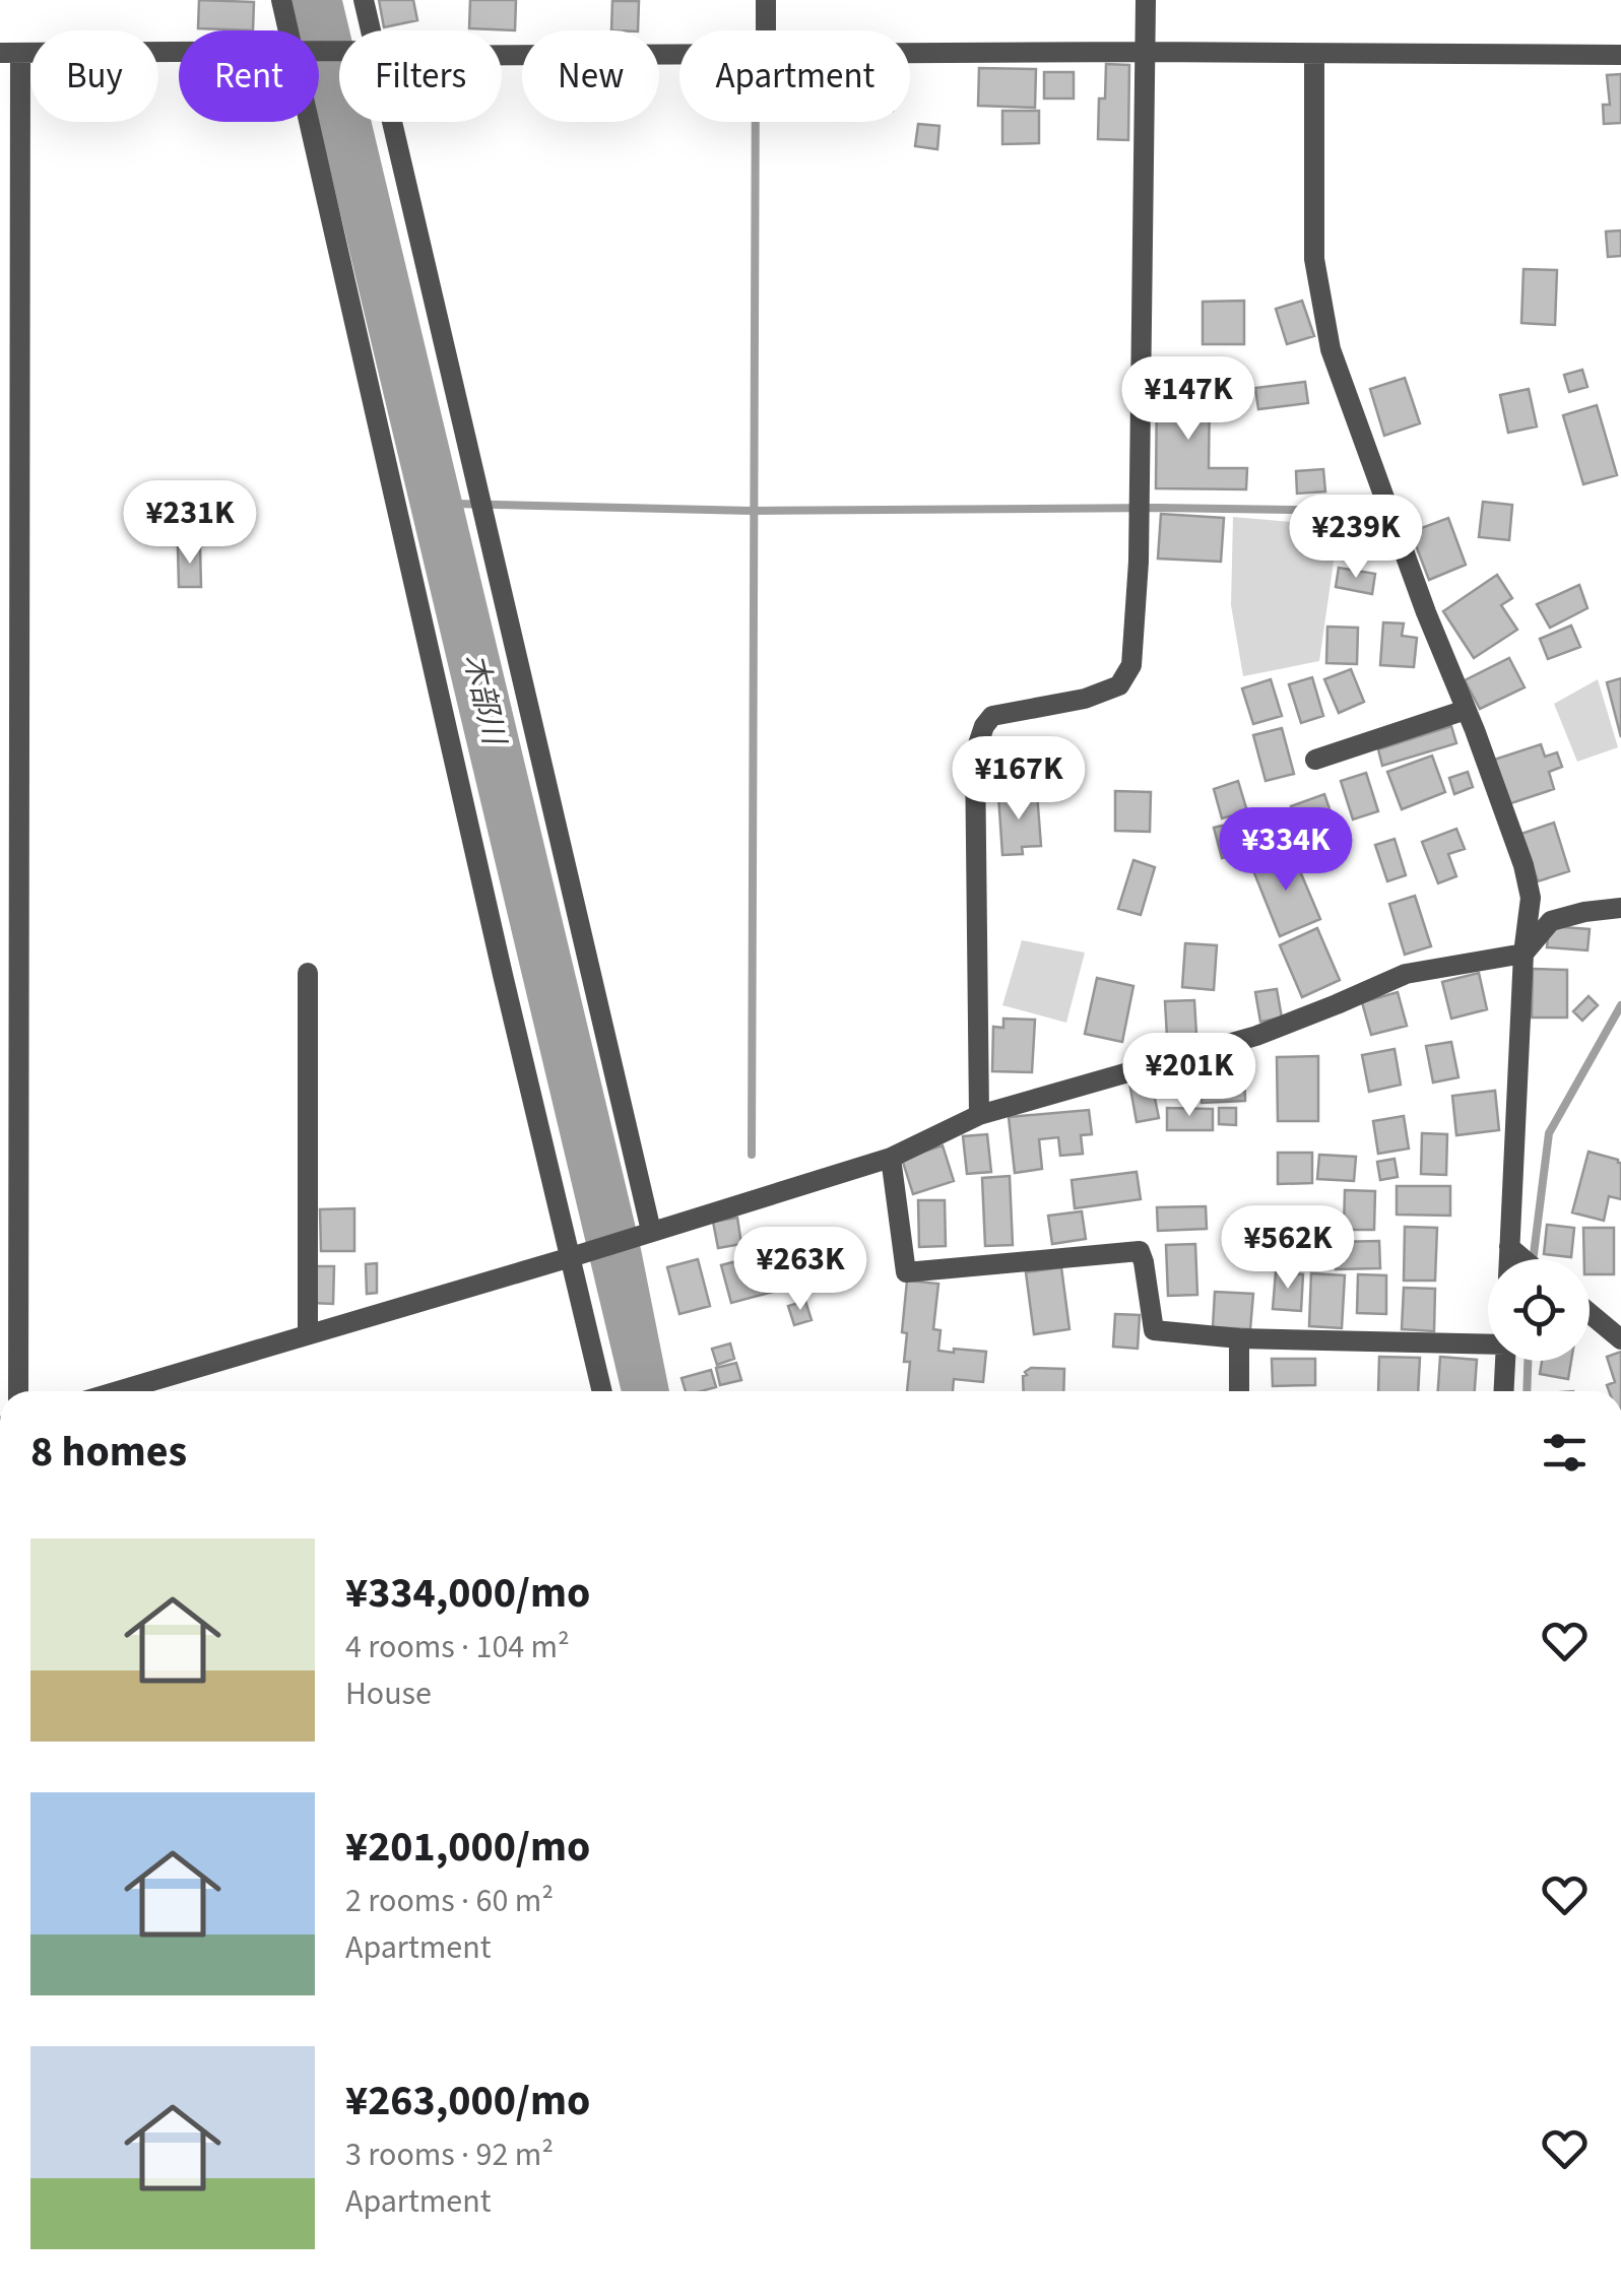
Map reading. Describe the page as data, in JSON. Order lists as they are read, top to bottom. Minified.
{"water":["木部川"],"page":{"chip":["Buy","Rent","Filters","New","Apartment"],"price":["¥147K","¥231K","¥239K","¥167K","¥334K","¥201K","¥562K","¥263K"],"heading":"8 homes","list":[{"name":"¥334,000/mo","note":"4 rooms · 104 m² · House"},{"name":"¥201,000/mo","note":"2 rooms · 60 m² · Apartment"},{"name":"¥263,000/mo","note":"3 rooms · 92 m² · Apartment"}]}}
